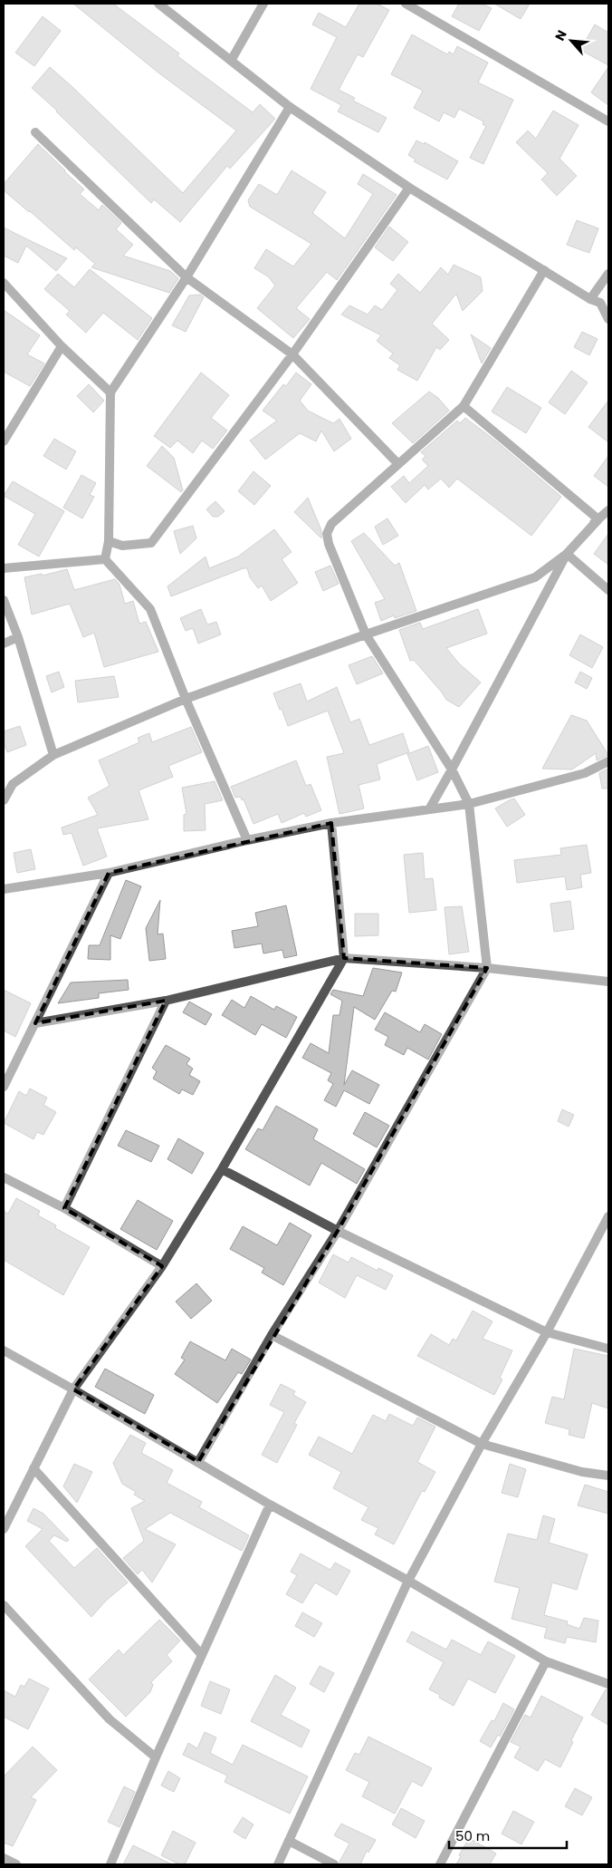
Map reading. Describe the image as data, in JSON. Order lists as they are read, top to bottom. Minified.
{"scale_bar":"50 m","north":"top left"}
